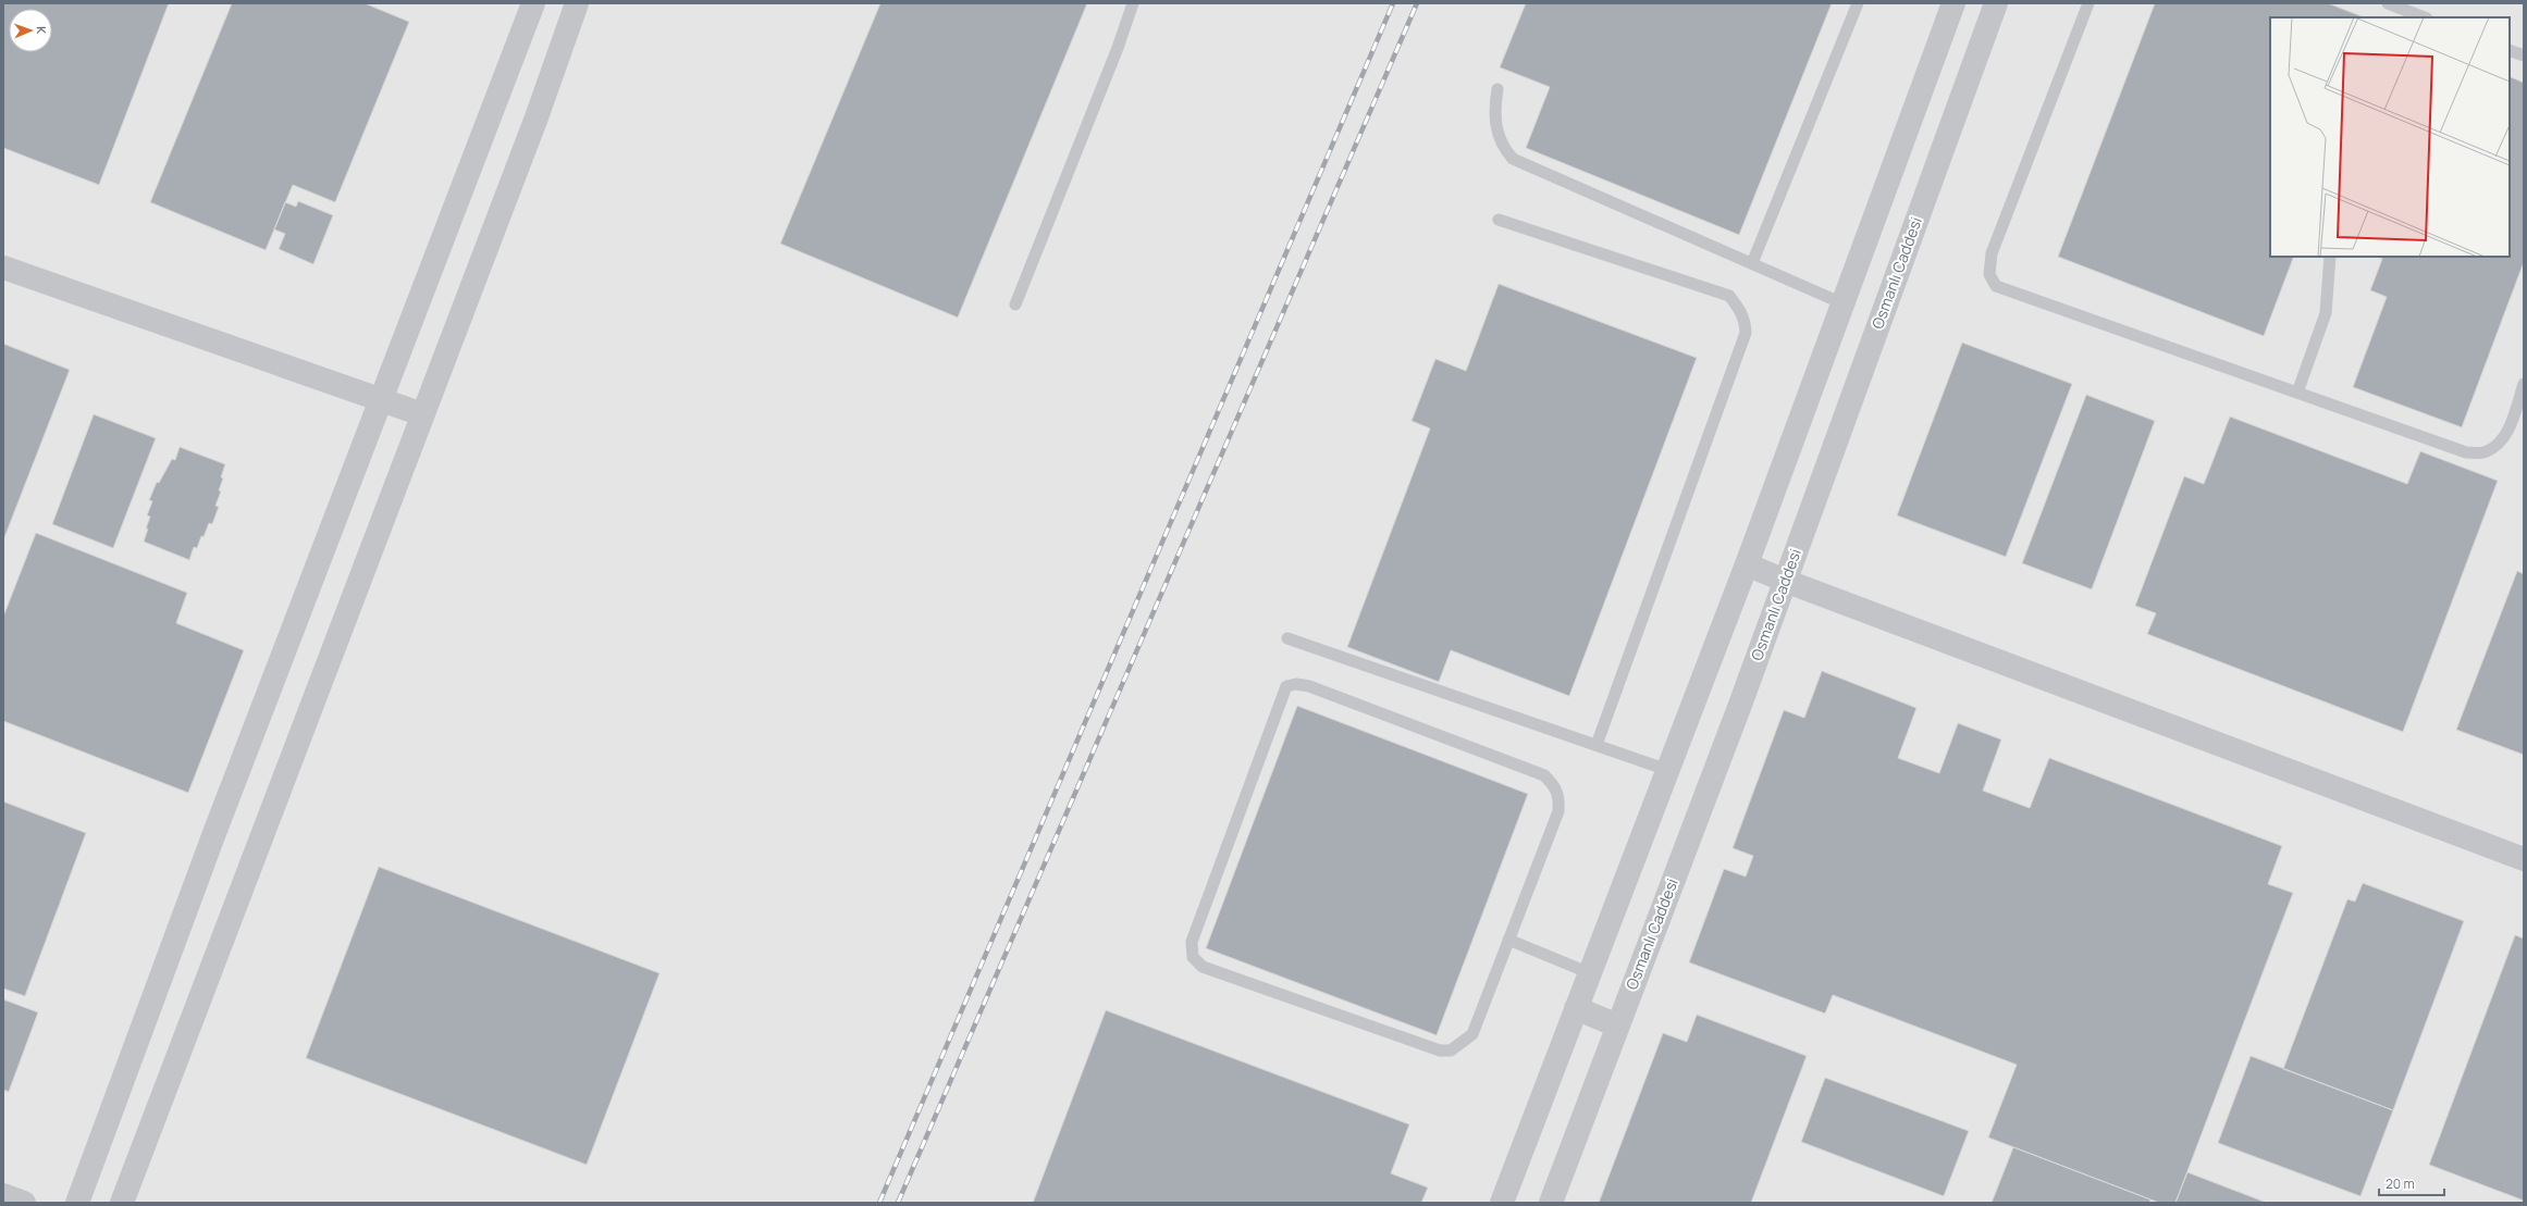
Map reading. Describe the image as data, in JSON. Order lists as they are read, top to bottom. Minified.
{"streets":{"street":["Osmanlı Caddesi"]},"scale_bar":"20 m","north":"right"}
